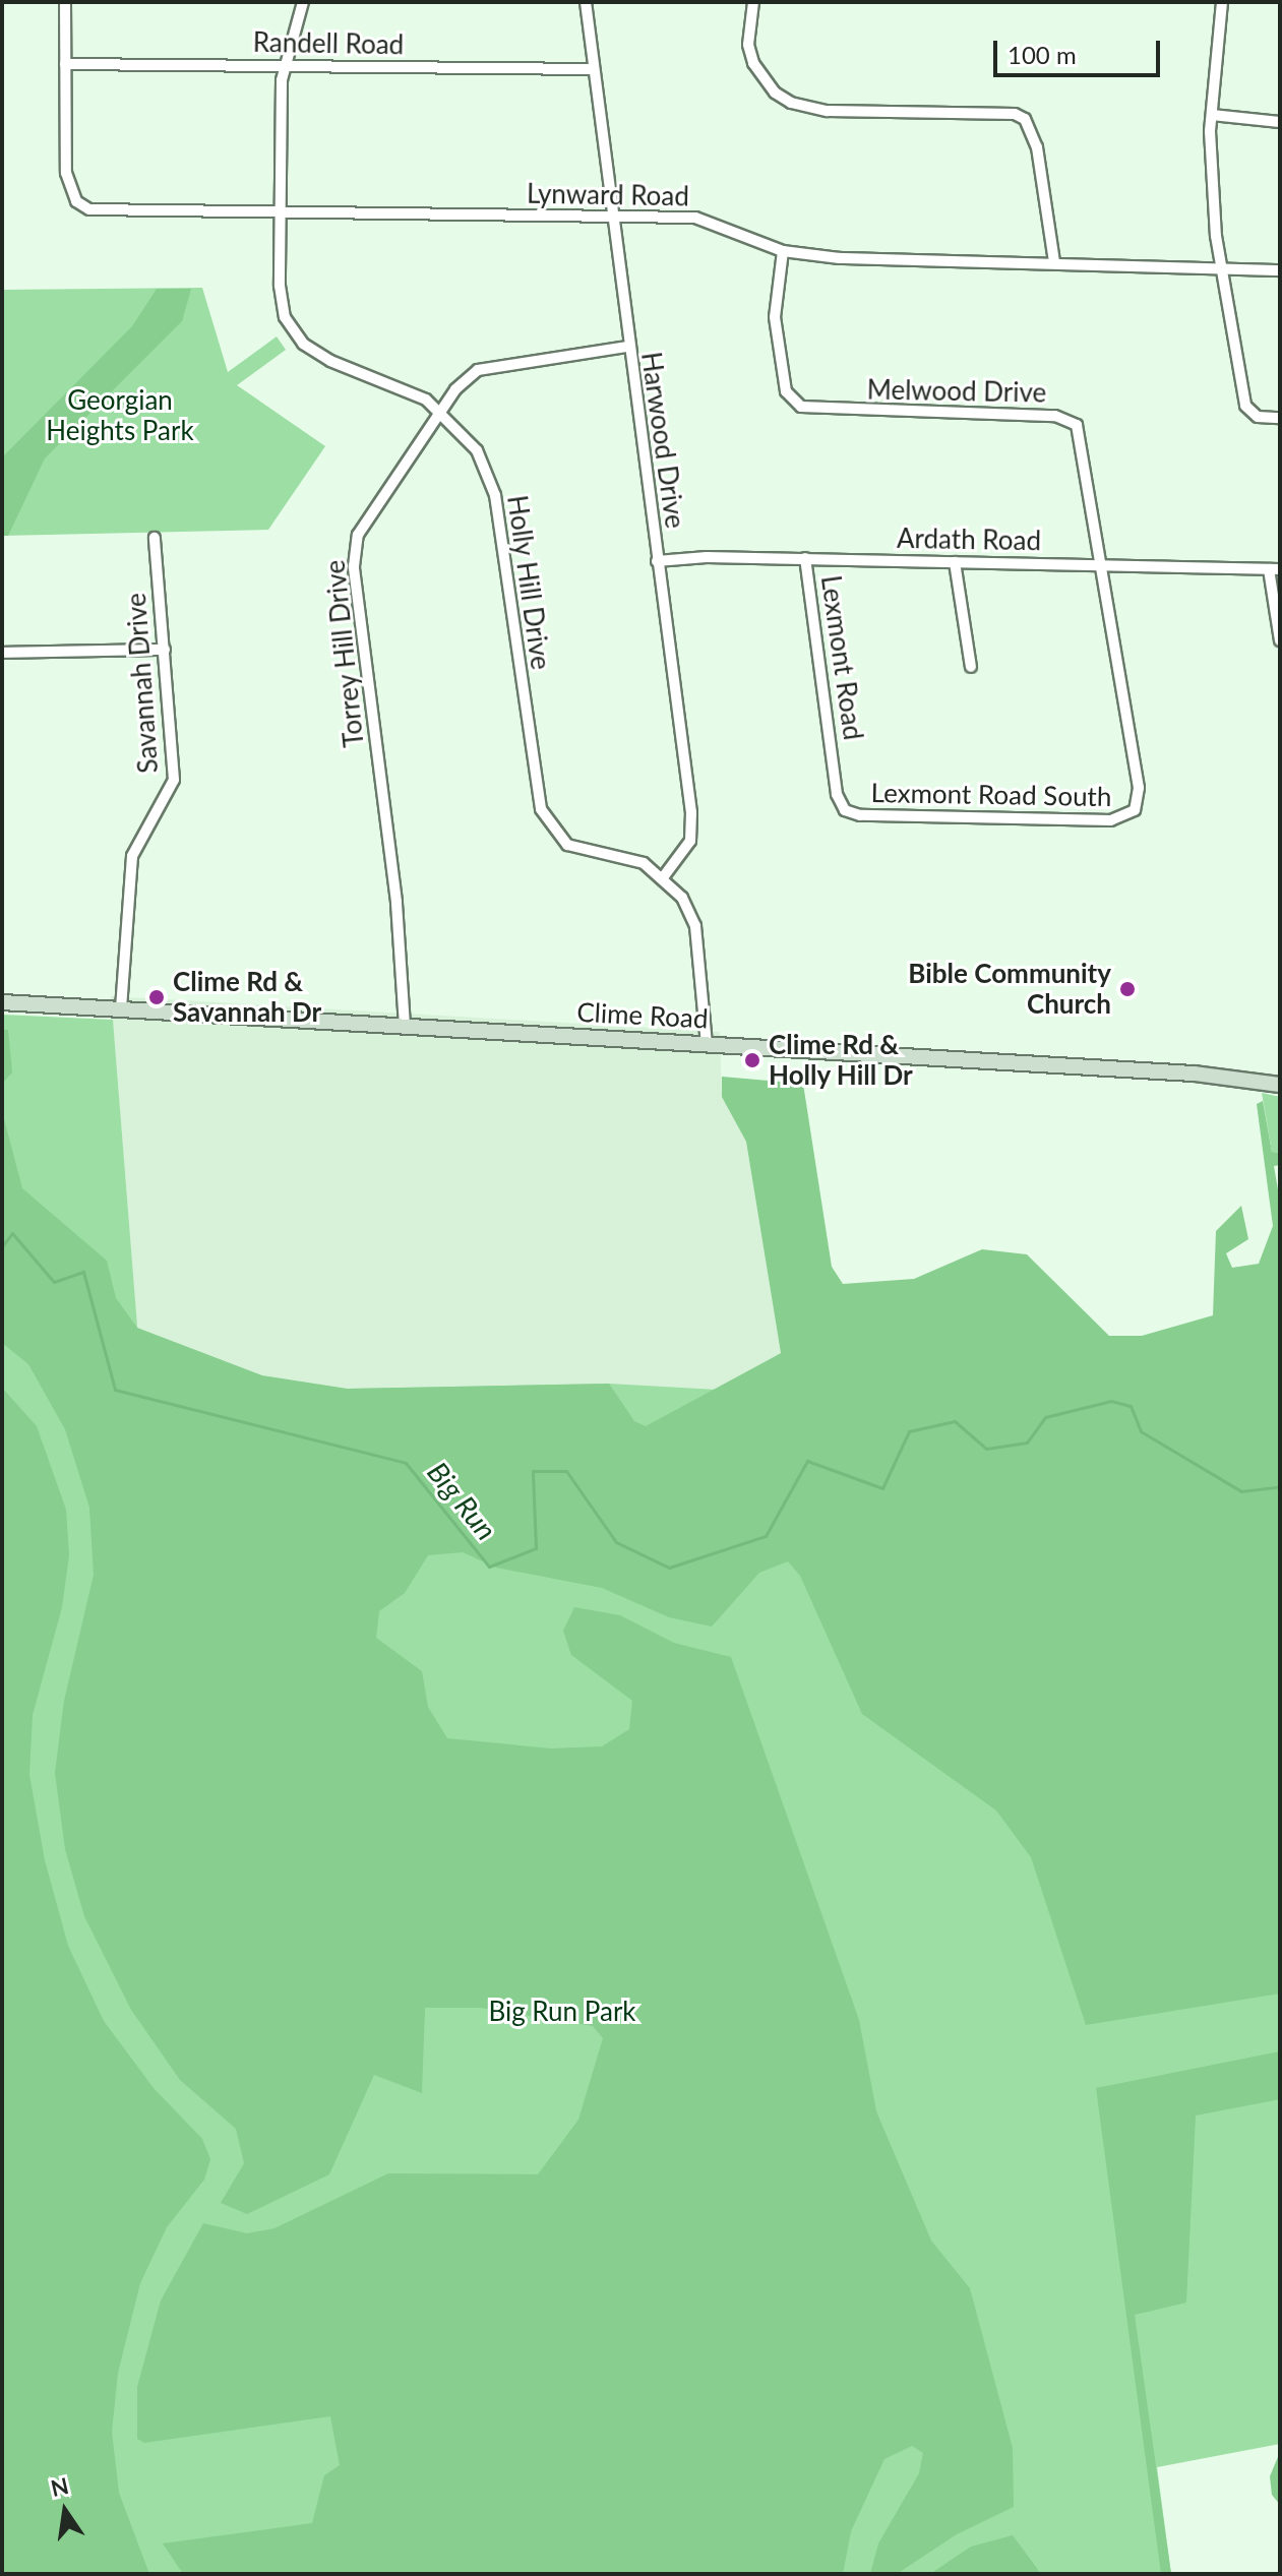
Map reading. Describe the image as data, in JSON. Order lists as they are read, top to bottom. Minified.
{"streets":{"main road":["Clime Road"],"street":["Randell Road","Lynward Road","Melwood Drive","Harwood Drive","Ardath Road","Holly Hill Drive","Torrey Hill Drive","Lexmont Road","Savannah Drive","Lexmont Road South"]},"crossings":[["Randell Road","Lynward Road"],["Randell Road","Harwood Drive"],["Randell Road","Holly Hill Drive"],["Lynward Road","Melwood Drive"],["Lynward Road","Harwood Drive"],["Lynward Road","Holly Hill Drive"],["Melwood Drive","Ardath Road"],["Melwood Drive","Lexmont Road South"],["Harwood Drive","Ardath Road"],["Harwood Drive","Holly Hill Drive"],["Harwood Drive","Torrey Hill Drive"],["Ardath Road","Lexmont Road"],["Holly Hill Drive","Torrey Hill Drive"],["Holly Hill Drive","Clime Road"],["Torrey Hill Drive","Clime Road"],["Lexmont Road","Lexmont Road South"],["Savannah Drive","Clime Road"]],"water":["Big Run"],"parks":["Georgian Heights Park","Big Run Park"],"places":["Bible Community Church","Clime Rd & Savannah Dr","Clime Rd & Holly Hill Dr"],"scale_bar":"100 m","north":"top"}
